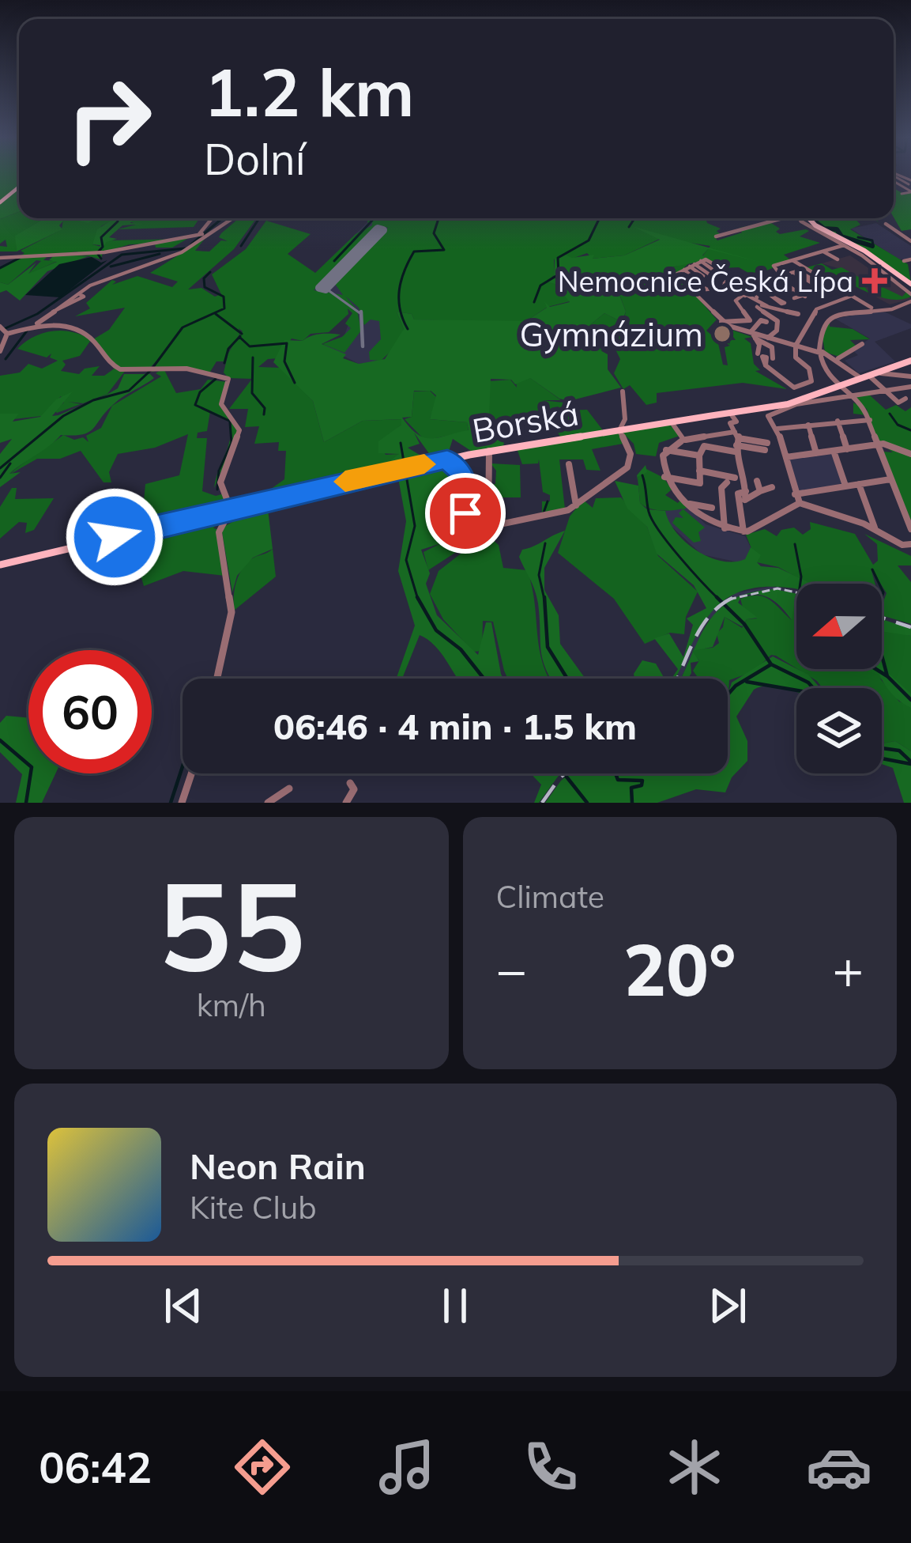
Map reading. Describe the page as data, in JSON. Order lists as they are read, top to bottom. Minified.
{"streets":{"main road":["Borská"]},"places":{"health":["Nemocnice Česká Lípa"],"other":["Gymnázium"]},"north":"left","page":{"turn":["1.2 km","Dolní"],"limit":"60","trip":"06:46 · 4 min · 1.5 km","tile":[["55","km/h"],"Climate"],"heat":["−","20°","+"],"song":["Neon Rain","Kite Club"],"tabs":"06:42"}}
